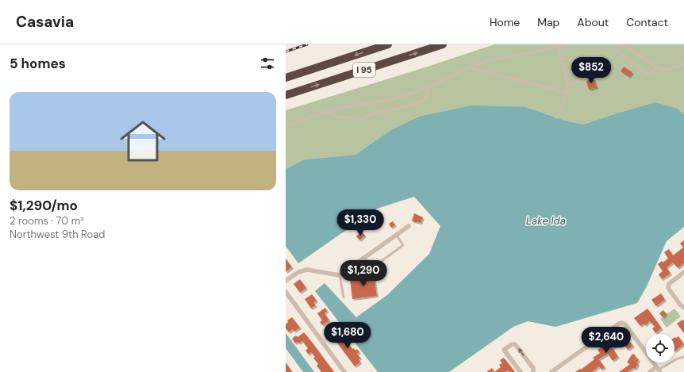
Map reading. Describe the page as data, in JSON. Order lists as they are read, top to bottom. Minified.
{"streets":{"highway":["I 95"]},"water":["Lake Ida"],"page":{"header":"Casavia","nav":["Home","Map","About","Contact"],"heading":"5 homes","price":["$852","$1,330","$1,290","$1,680","$2,640"],"list":[{"name":"$1,290/mo","note":"2 rooms · 70 m² · Northwest 9th Road"}]}}
